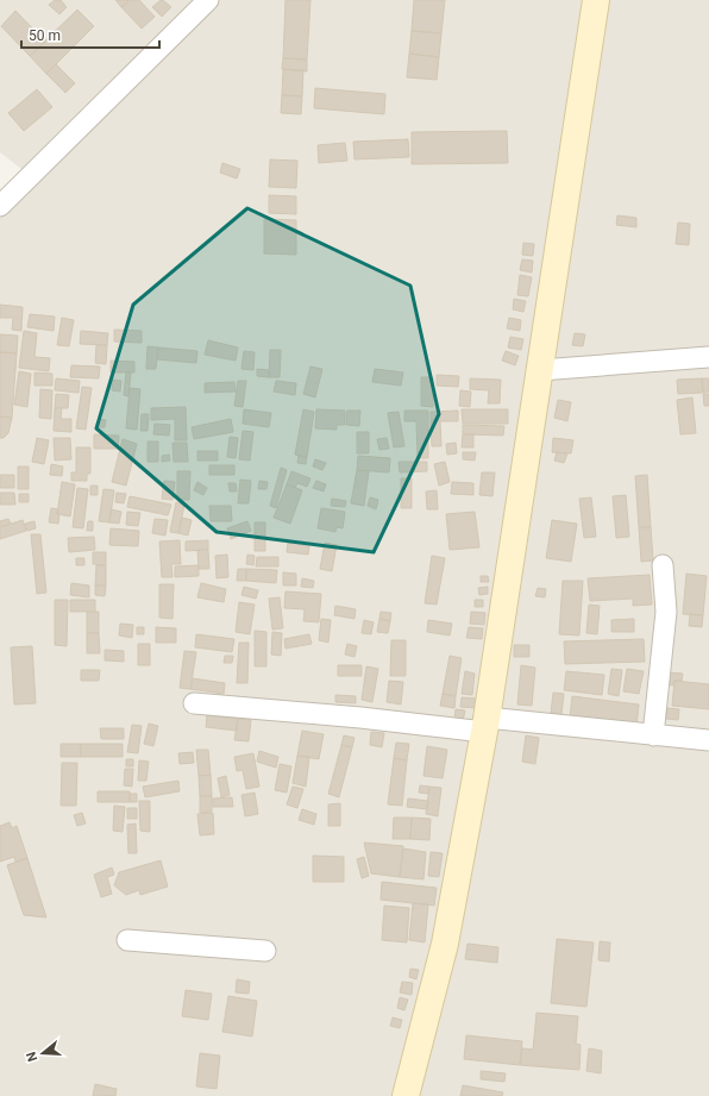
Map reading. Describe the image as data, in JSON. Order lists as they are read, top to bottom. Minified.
{"scale_bar":"50 m","north":"left"}
